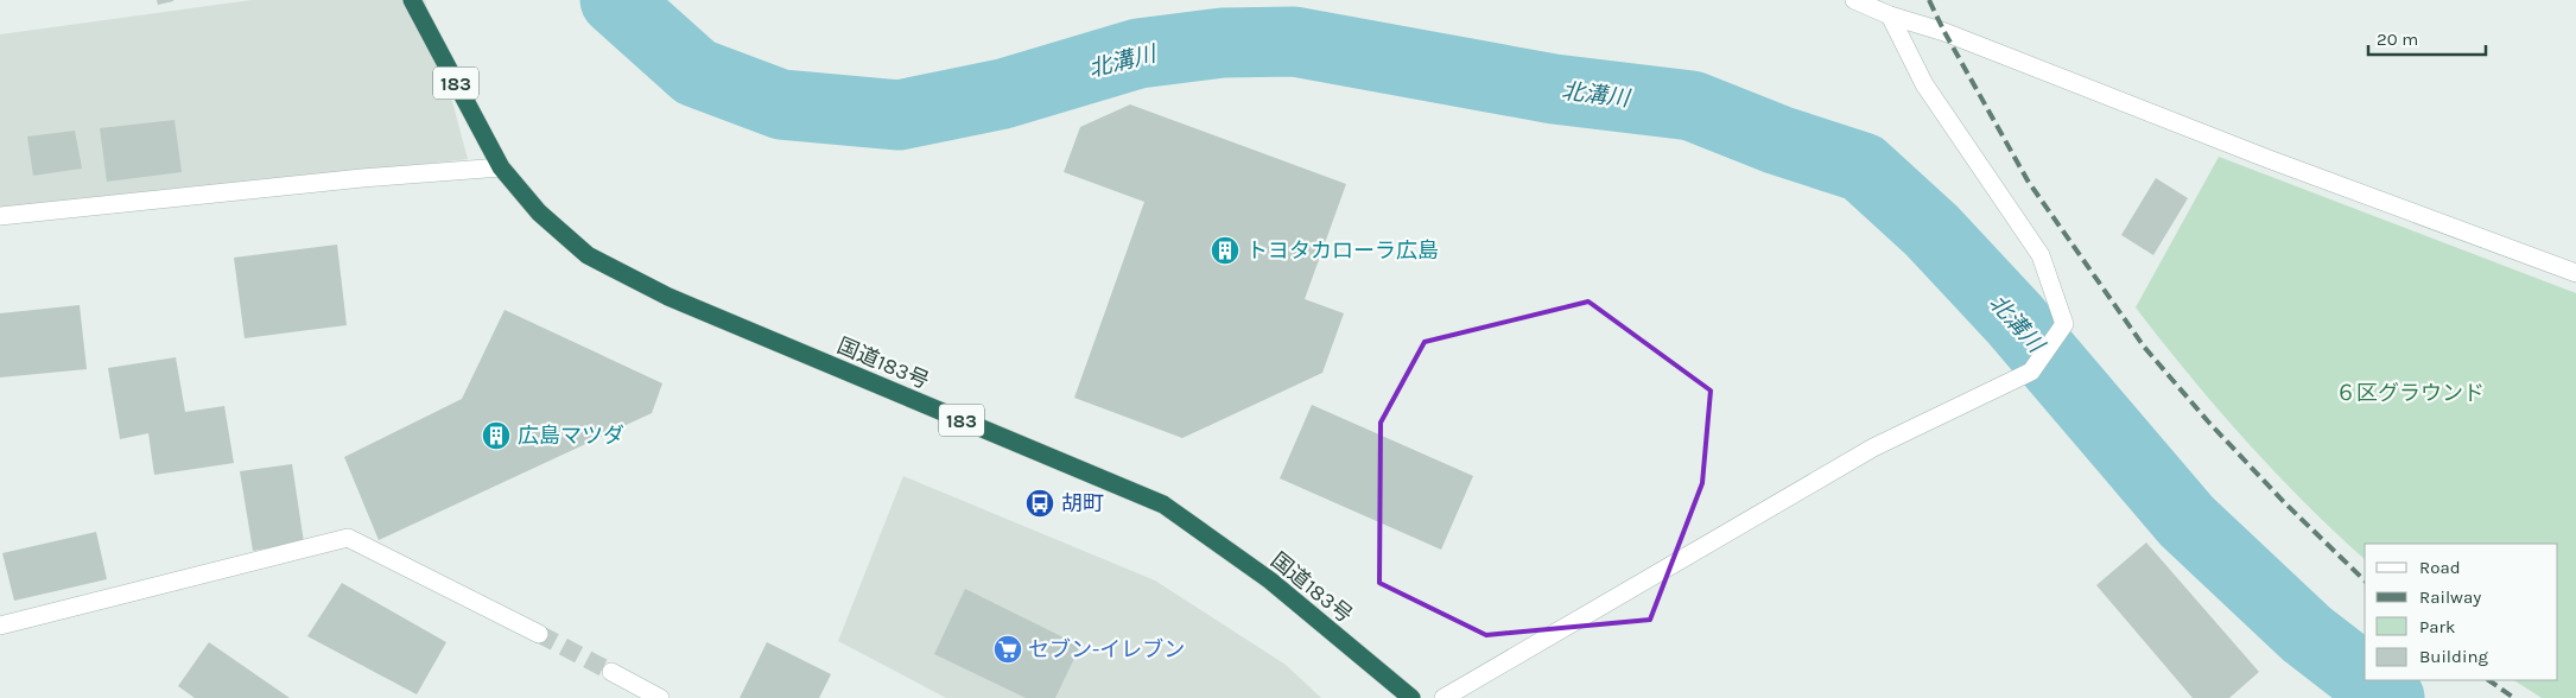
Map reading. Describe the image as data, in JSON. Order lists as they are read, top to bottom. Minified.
{"streets":{"highway":["183","国道183号"]},"water":["北溝川"],"parks":["６区グラウンド"],"places":{"building":["トヨタカローラ広島","広島マツダ"],"bus stop":["胡町"],"supermarket":["セブン-イレブン"]},"legend":["Road","Railway","Park","Building"],"scale_bar":"20 m"}
